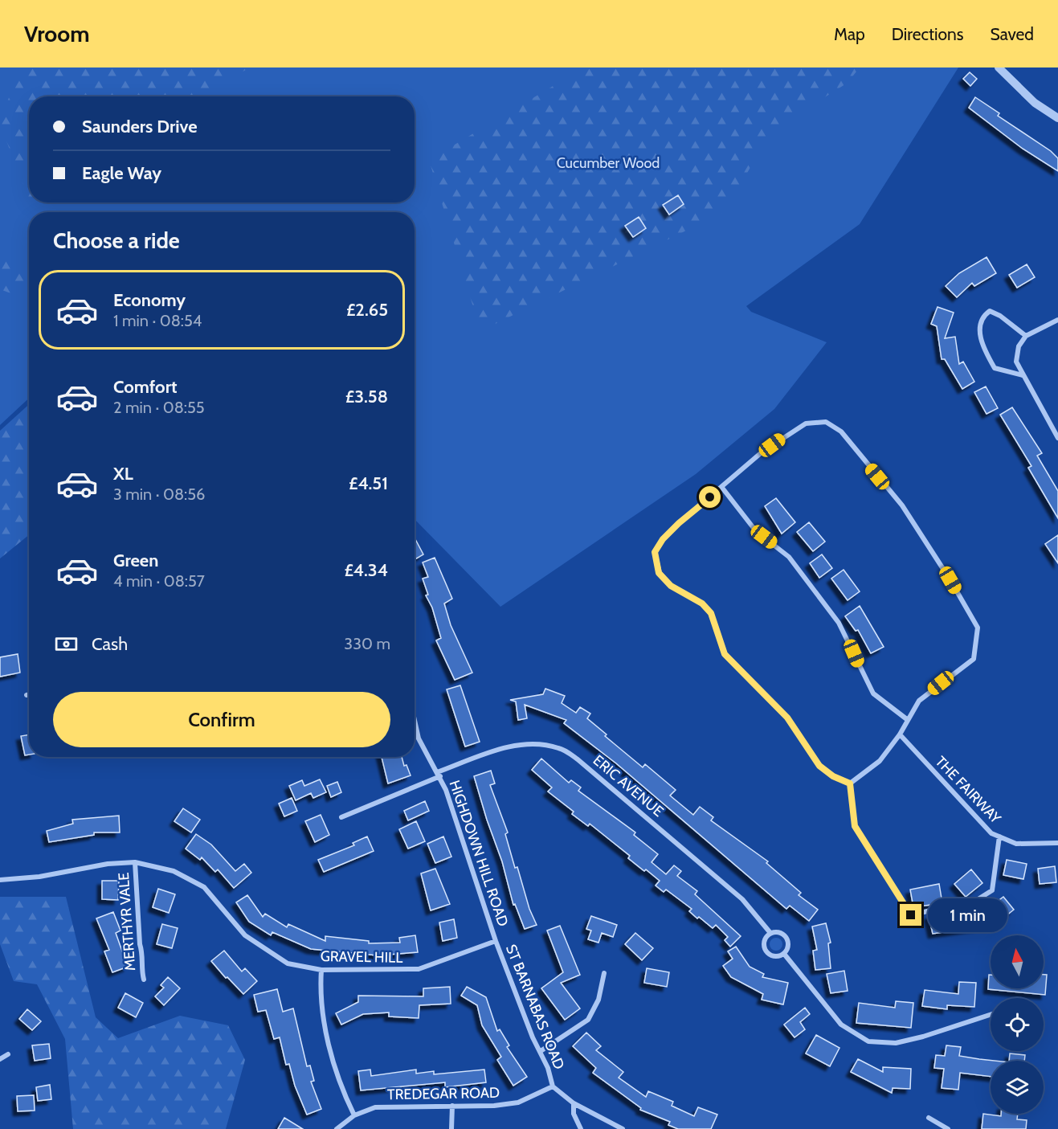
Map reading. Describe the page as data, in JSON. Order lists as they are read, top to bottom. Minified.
{"streets":{"street":["ERIC AVENUE","THE FAIRWAY","HIGHDOWN HILL ROAD","MERTHYR VALE","GRAVEL HILL","ST BARNABAS ROAD","TREDEGAR ROAD"]},"crossings":[["ERIC AVENUE","HIGHDOWN HILL ROAD"],["HIGHDOWN HILL ROAD","GRAVEL HILL"],["HIGHDOWN HILL ROAD","ST BARNABAS ROAD"],["MERTHYR VALE","GRAVEL HILL"],["GRAVEL HILL","ST BARNABAS ROAD"],["ST BARNABAS ROAD","TREDEGAR ROAD"]],"parks":["Cucumber Wood"],"north":"top","page":{"header":"Vroom","nav":["Map","Directions","Saved"],"banner":["Saunders Drive","Eagle Way"],"heading":"Choose a ride","list":[{"name":"Economy","note":"1 min · 08:54","value":"£2.65"},{"name":"Comfort","note":"2 min · 08:55","value":"£3.58"},{"name":"XL","note":"3 min · 08:56","value":"£4.51"},{"name":"Green","note":"4 min · 08:57","value":"£4.34"}],"pay":["Cash","330 m"],"buttons":"Confirm","bubble":"1 min"}}
